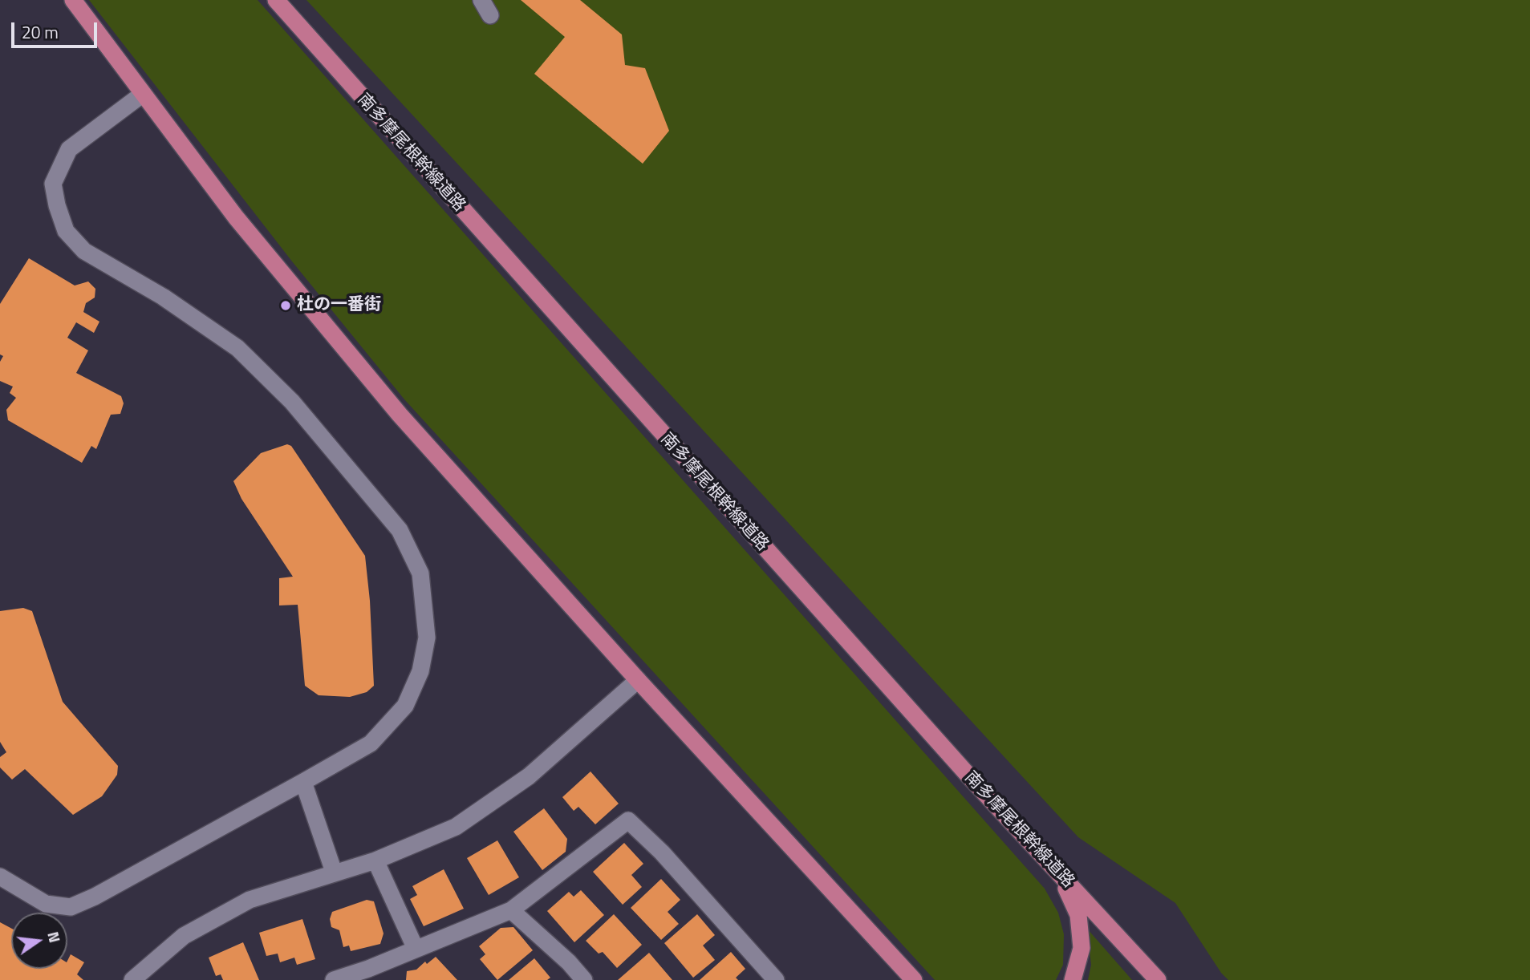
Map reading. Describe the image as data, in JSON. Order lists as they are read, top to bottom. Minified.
{"streets":{"main road":["南多摩尾根幹線道路"]},"places":["杜の一番街"],"scale_bar":"20 m","north":"right"}
